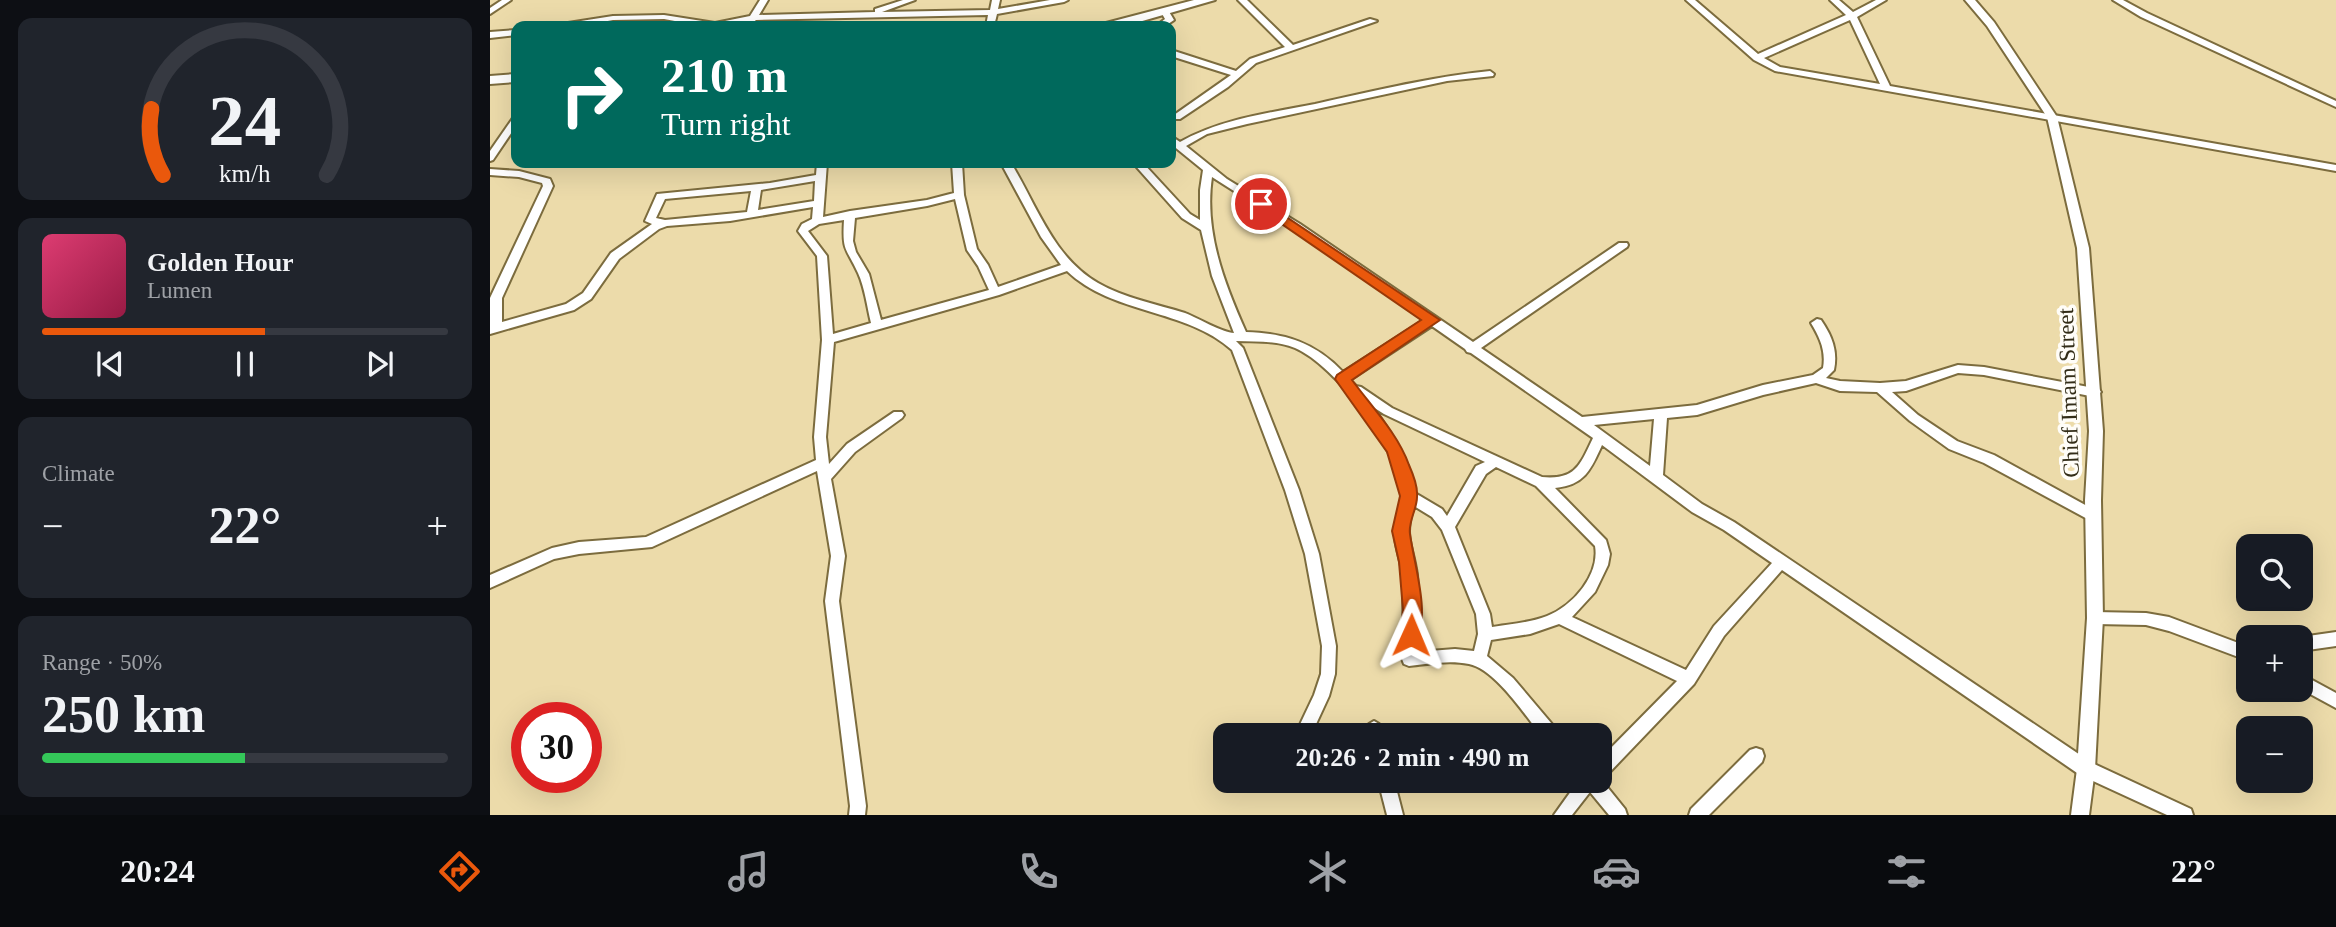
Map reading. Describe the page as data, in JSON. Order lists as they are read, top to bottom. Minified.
{"streets":{"street":["Chief Imam Street"]},"page":{"turn":["210 m","Turn right"],"song":["Golden Hour","Lumen"],"tile":["Climate",["Range · 50%","250 km"]],"heat":["−","22°","+"],"map_buttons":["+","−"],"limit":"30","trip":"20:26 · 2 min · 490 m","tabs":["20:24","22°"],"gauge":["24","km/h"]}}
